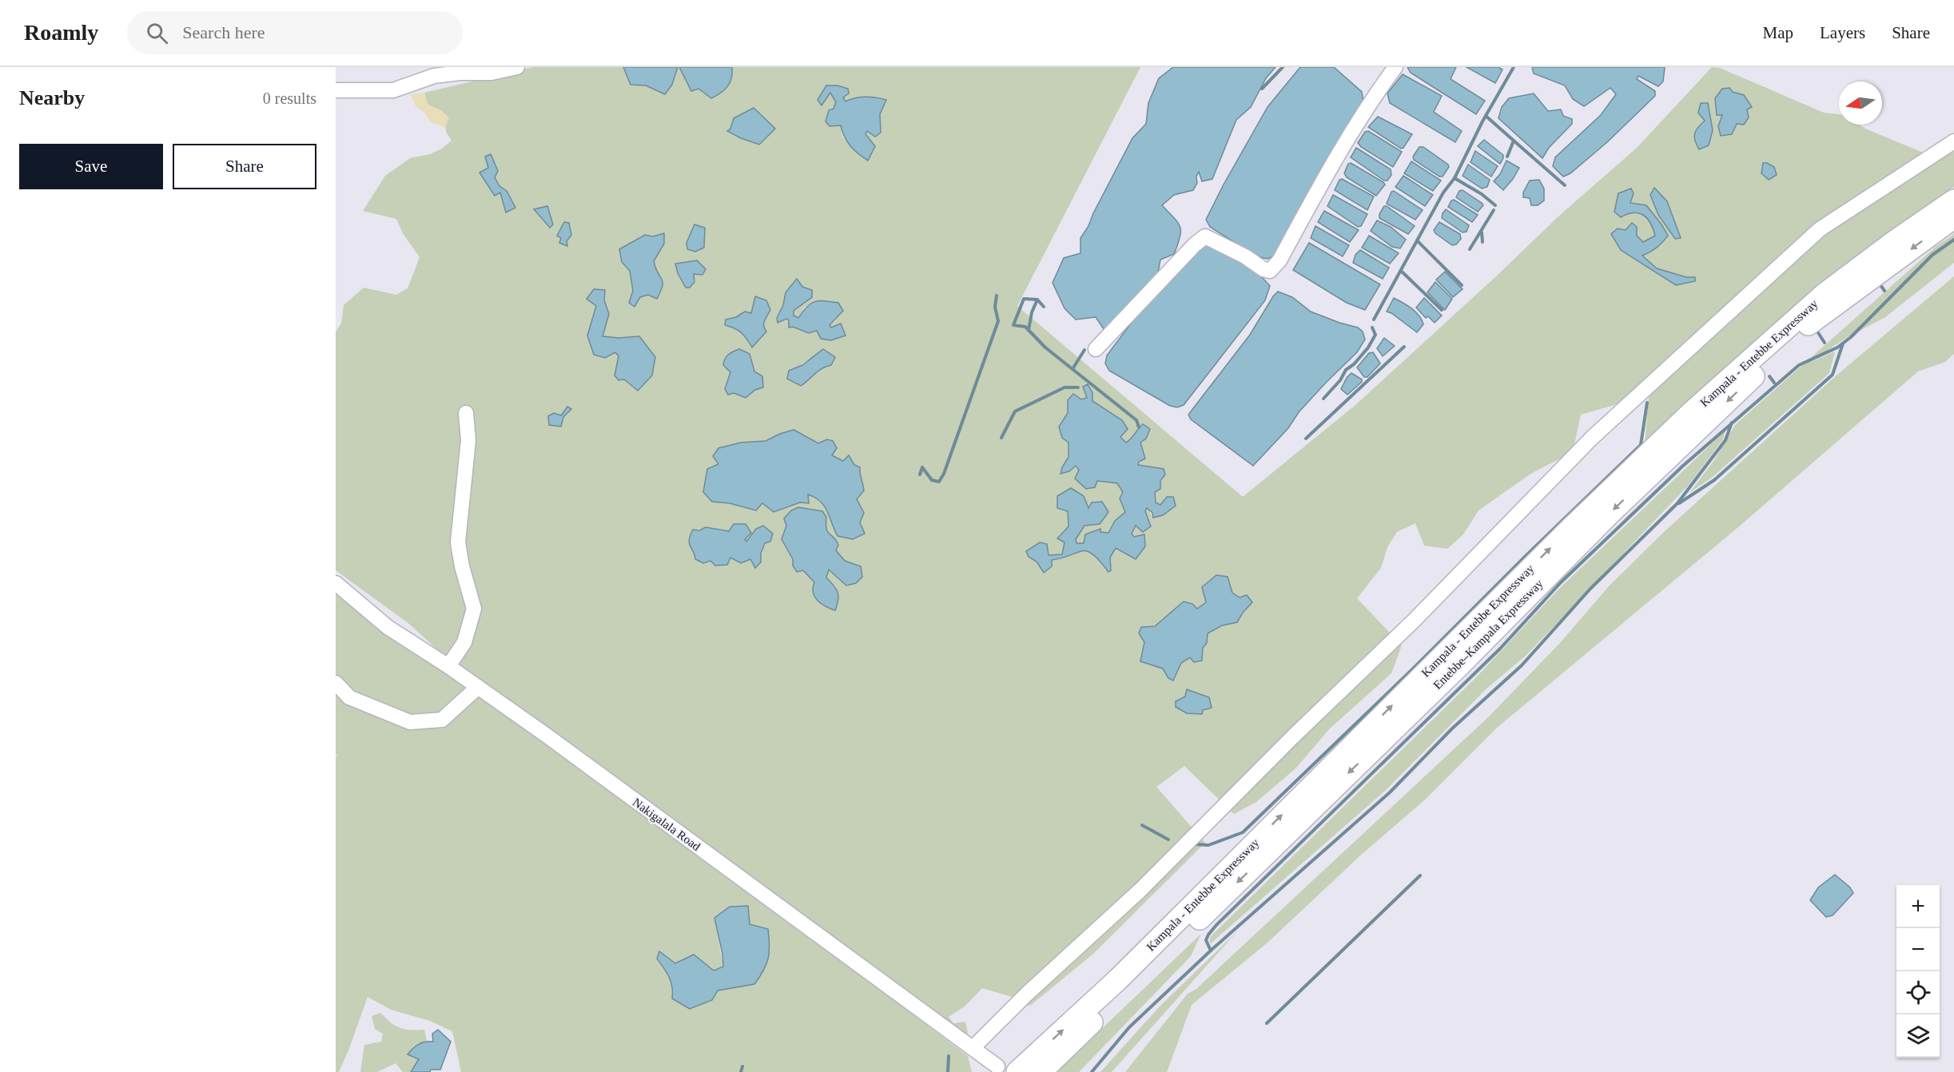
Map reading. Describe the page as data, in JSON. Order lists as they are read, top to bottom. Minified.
{"streets":{"highway":["Kampala - Entebbe Expressway","Entebbe–Kampala Expressway"],"street":["Nakigalala Road"]},"crossings":[["Kampala - Entebbe Expressway","Entebbe–Kampala Expressway"],["Kampala - Entebbe Expressway","Nakigalala Road"],["Entebbe–Kampala Expressway","Nakigalala Road"]],"one_way":["Kampala - Entebbe Expressway","Entebbe–Kampala Expressway"],"north":"left","page":{"header":"Roamly","search":"Search here","nav":["Map","Layers","Share"],"heading":["Nearby","0 results"],"buttons":["Save","Share"],"map_buttons":["+","−"]}}
